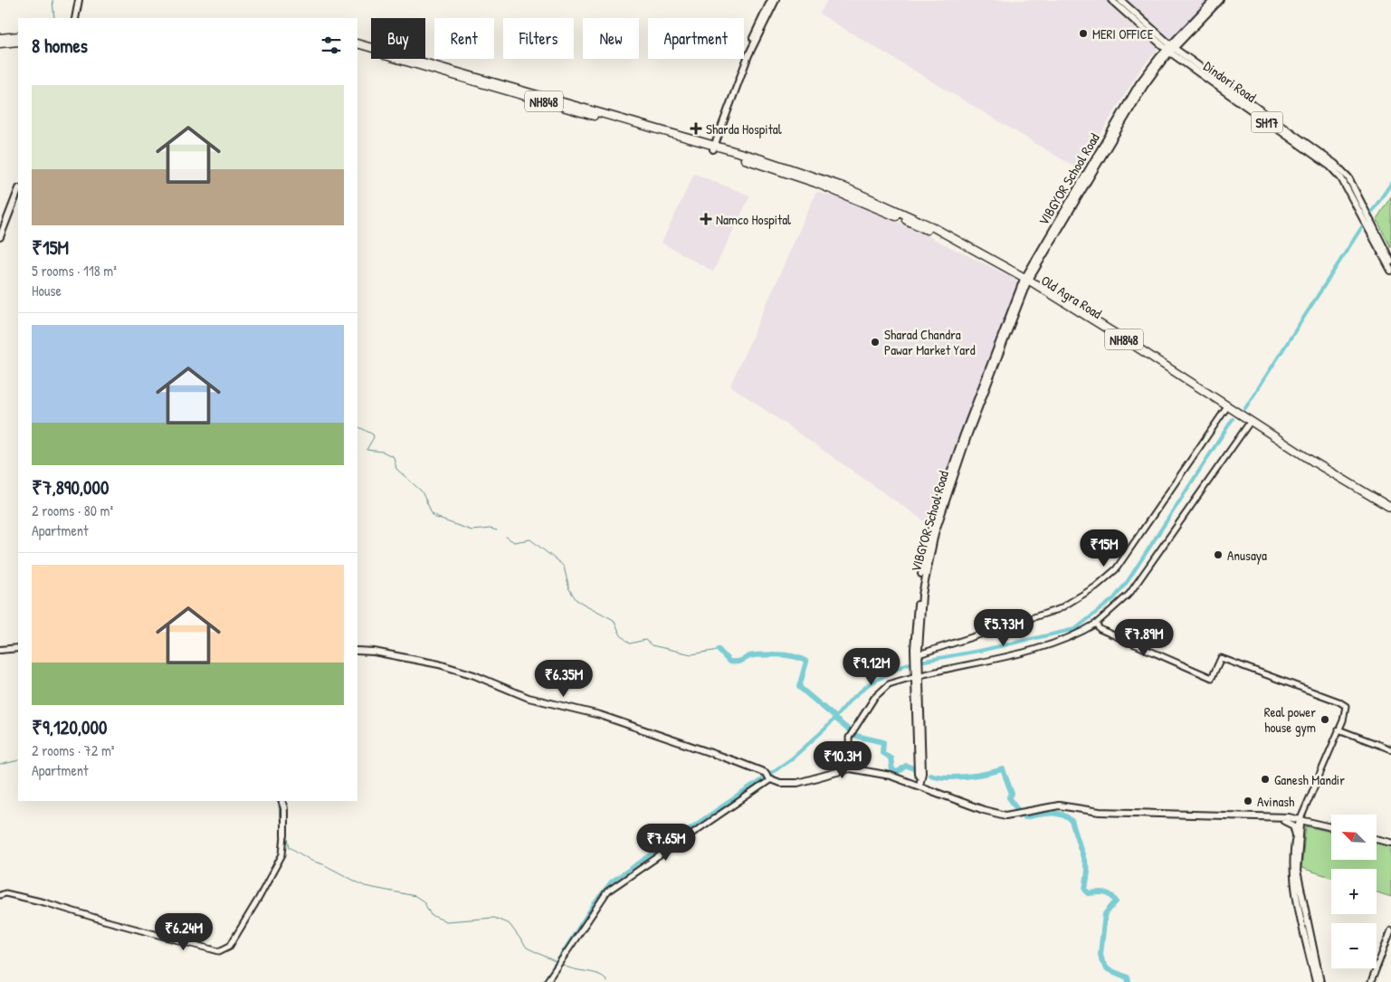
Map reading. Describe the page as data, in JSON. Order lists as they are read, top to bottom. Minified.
{"streets":{"highway":["NH848","Old Agra Road"],"main road":["Dindori Road","SH17","VIBGYOR School Road"]},"crossings":[["Dindori Road","VIBGYOR School Road"],["NH848","VIBGYOR School Road"],["NH848","Old Agra Road"],["VIBGYOR School Road","Old Agra Road"]],"places":{"other":["MERI OFFICE","Sharad Chandra Pawar Market Yard","Anusaya","Real power house gym","Ganesh Mandir","Avinash"],"health":["Sharda Hospital","Namco Hospital"]},"north":"top left","page":{"chip":["Buy","Rent","Filters","New","Apartment"],"heading":"8 homes","list":[{"name":"₹15M","note":"5 rooms · 118 m² · House"},{"name":"₹7,890,000","note":"2 rooms · 80 m² · Apartment"},{"name":"₹9,120,000","note":"2 rooms · 72 m² · Apartment"}],"price":["₹15M","₹5.73M","₹7.89M","₹9.12M","₹6.35M","₹10.3M","₹7.65M","₹6.24M"],"map_buttons":["+","−"]}}
